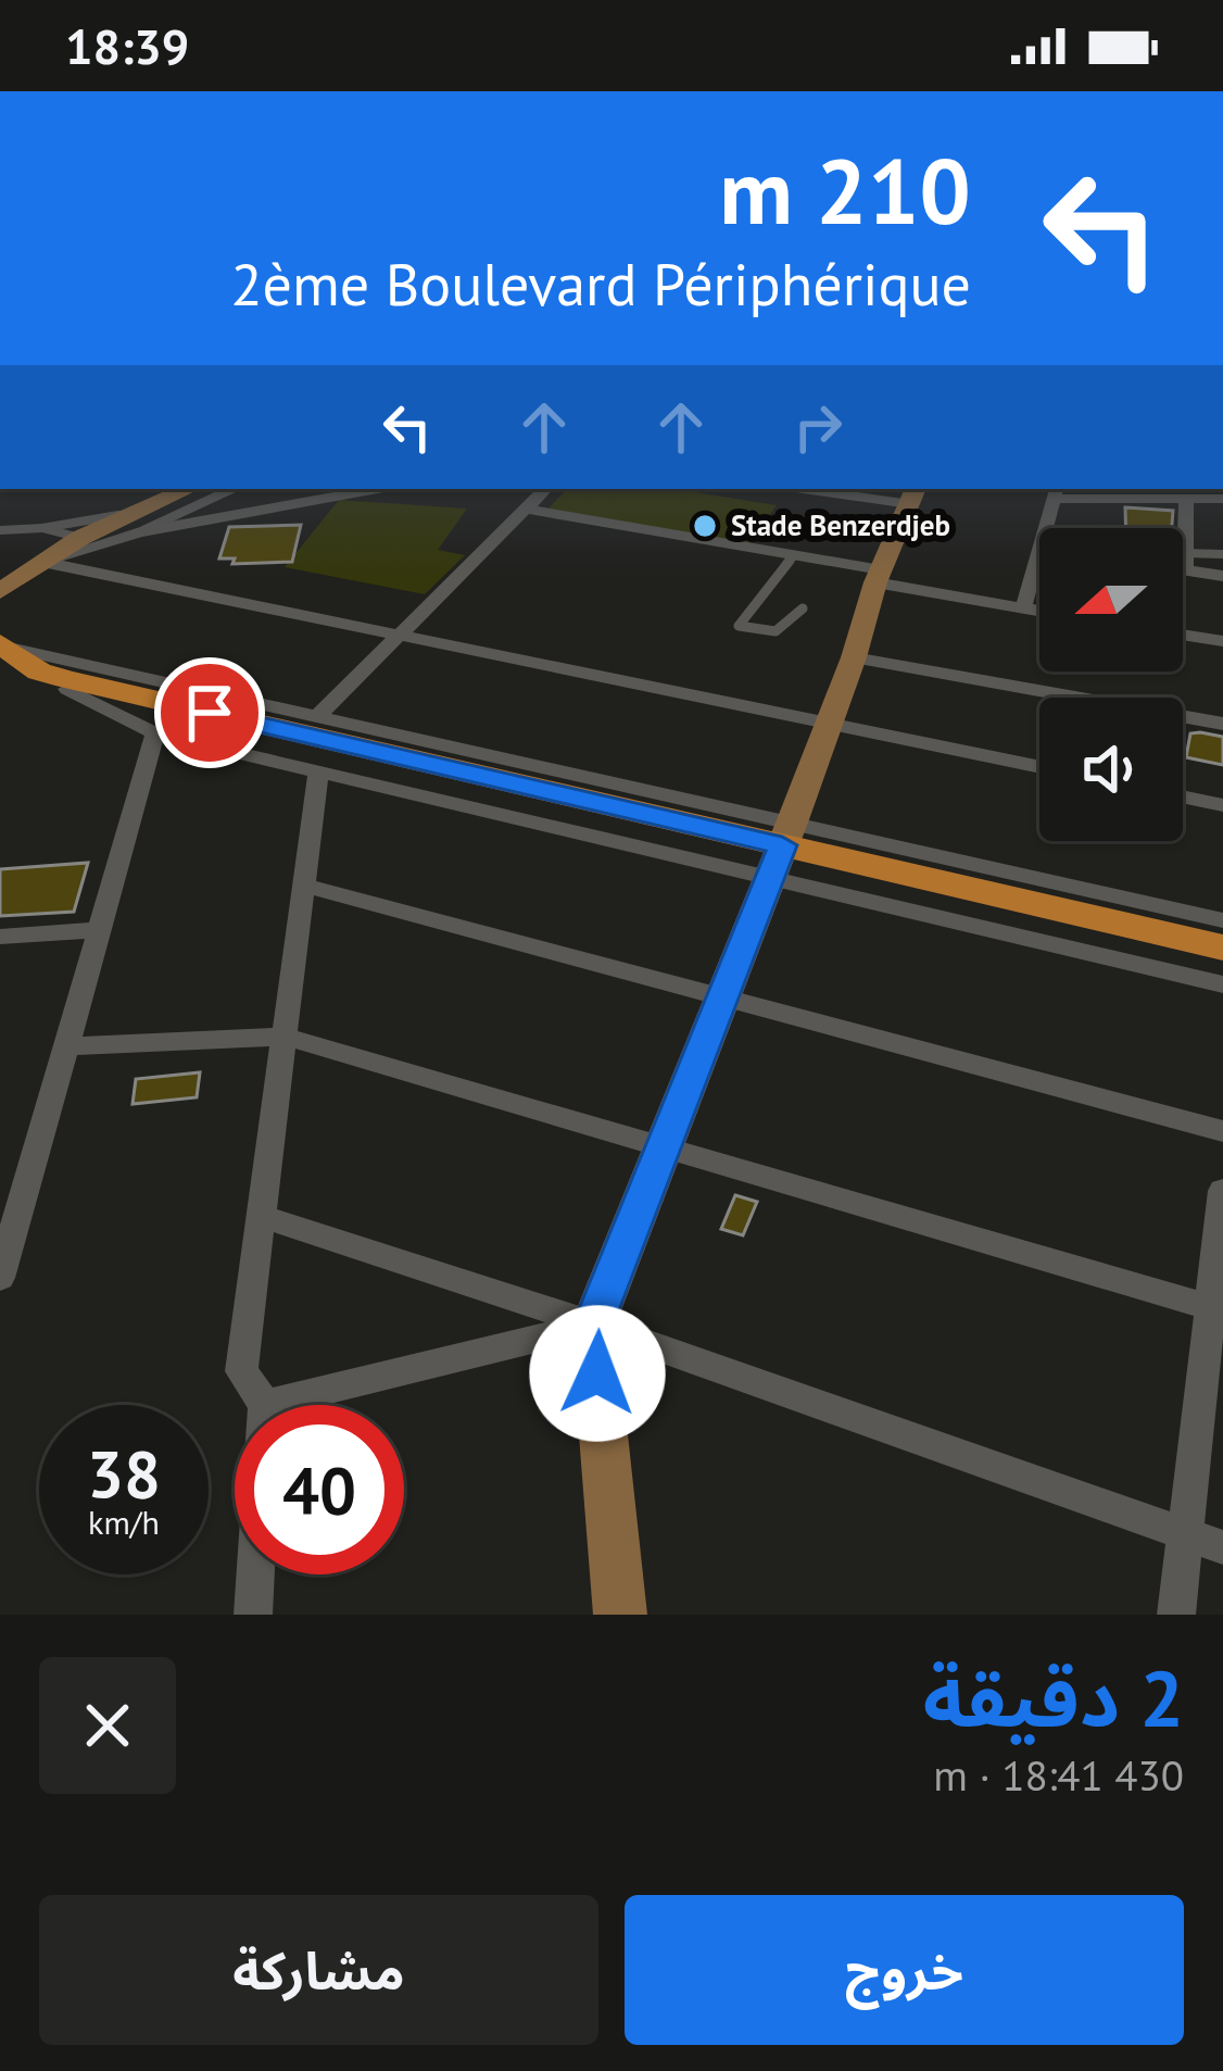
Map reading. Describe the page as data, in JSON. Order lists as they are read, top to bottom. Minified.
{"places":["Stade Benzerdjeb"],"north":"left","page":{"status":"18:39","turn":["210 m","2ème Boulevard Périphérique"],"speed":"38 km/h","limit":"40","heading":["2 دقيقة","430 m · 18:41"],"buttons":["خروج","مشاركة"]}}
